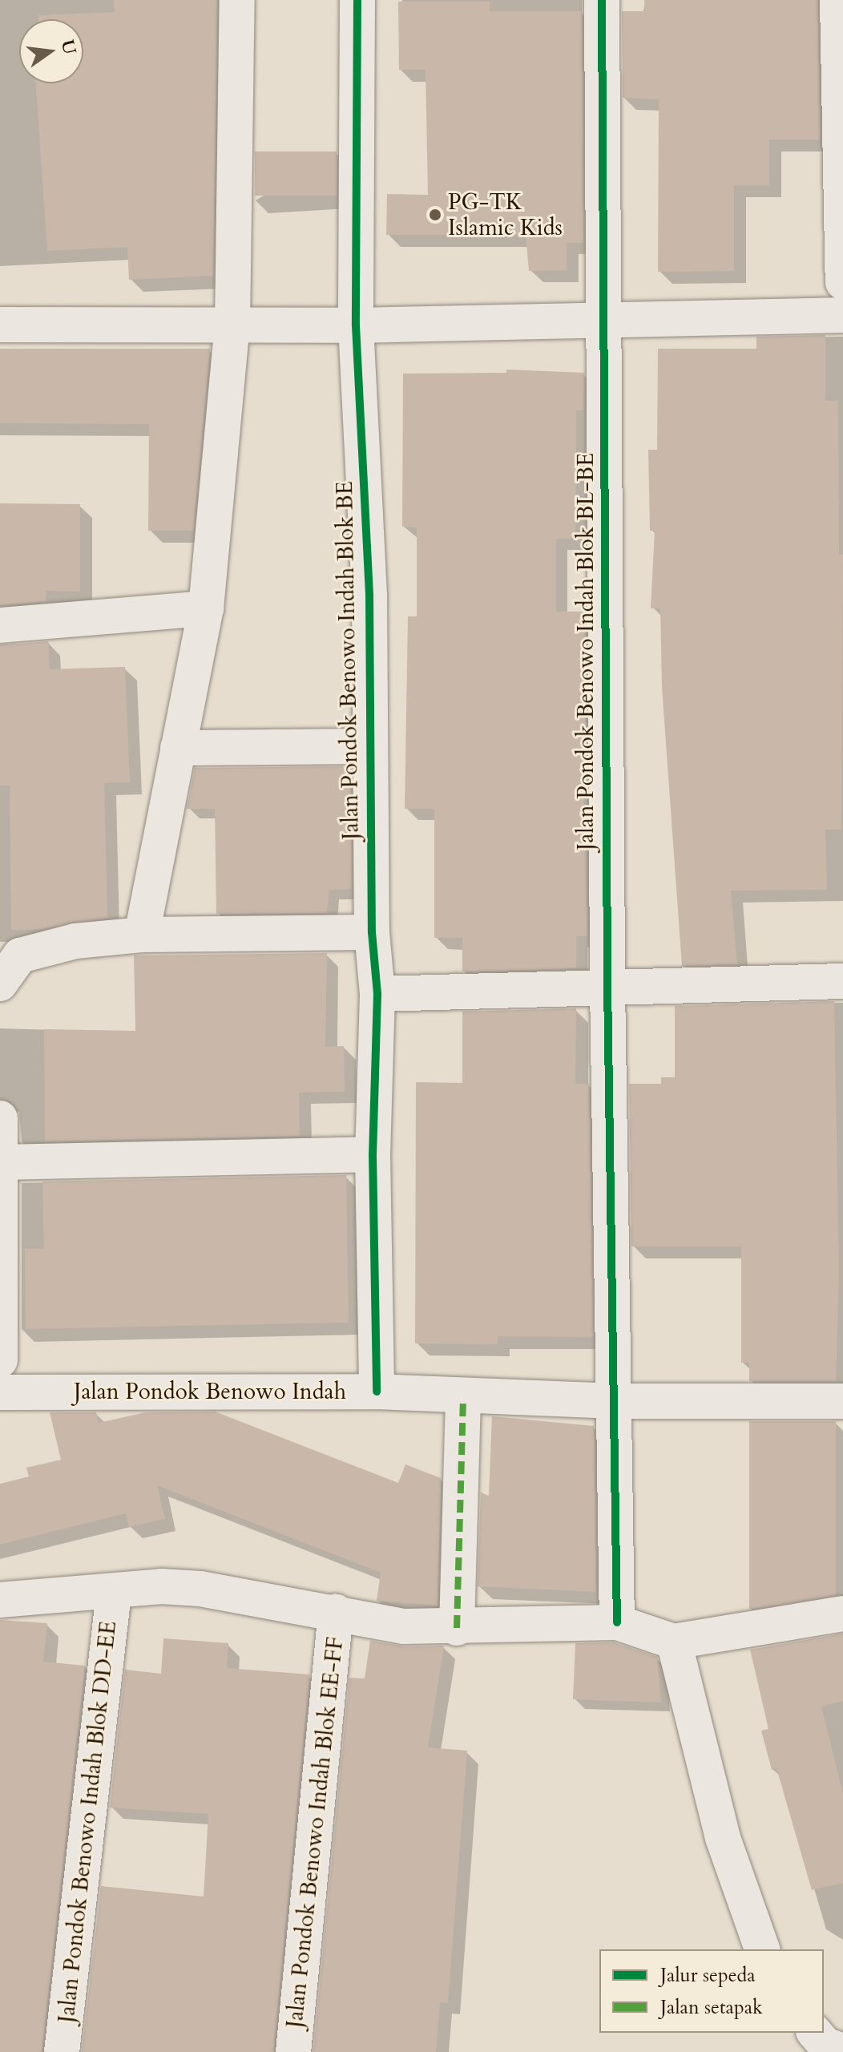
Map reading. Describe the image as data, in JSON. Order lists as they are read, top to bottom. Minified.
{"streets":{"street":["Jalan Pondok Benowo Indah Blok BL-BE","Jalan Pondok Benowo Indah Blok BE","Jalan Pondok Benowo Indah","Jalan Pondok Benowo Indah Blok DD-EE","Jalan Pondok Benowo Indah Blok EE-FF"]},"crossings":[["Jalan Pondok Benowo Indah Blok BL-BE","Jalan Pondok Benowo Indah"],["Jalan Pondok Benowo Indah Blok BE","Jalan Pondok Benowo Indah"]],"places":["PG-TK Islamic Kids"],"legend":["Jalur sepeda","Jalan setapak"],"north":"right"}
